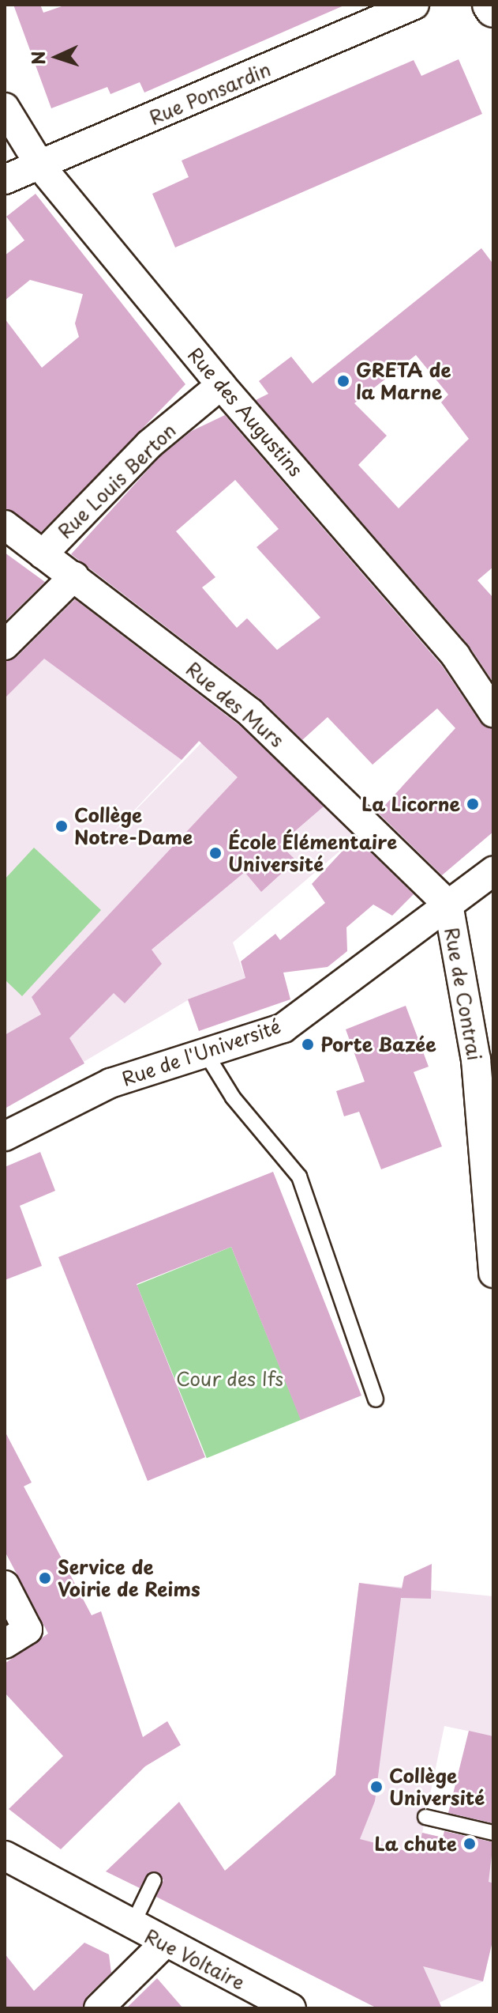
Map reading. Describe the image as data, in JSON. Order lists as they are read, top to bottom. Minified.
{"streets":{"street":["Rue Ponsardin","Rue des Augustins","Rue Louis Berton","Rue des Murs","Rue de Contrai","Rue de l'Université","Rue Voltaire"]},"crossings":[["Rue Ponsardin","Rue des Augustins"],["Rue des Augustins","Rue Louis Berton"],["Rue Louis Berton","Rue des Murs"],["Rue des Murs","Rue de Contrai"],["Rue des Murs","Rue de l'Université"],["Rue de Contrai","Rue de l'Université"]],"parks":["Cour des Ifs"],"places":["GRETA de la Marne","La Licorne","Collège Notre-Dame","École Élémentaire Université","Porte Bazée","Service de Voirie de Reims","Collège Université","La chute"],"north":"left"}
